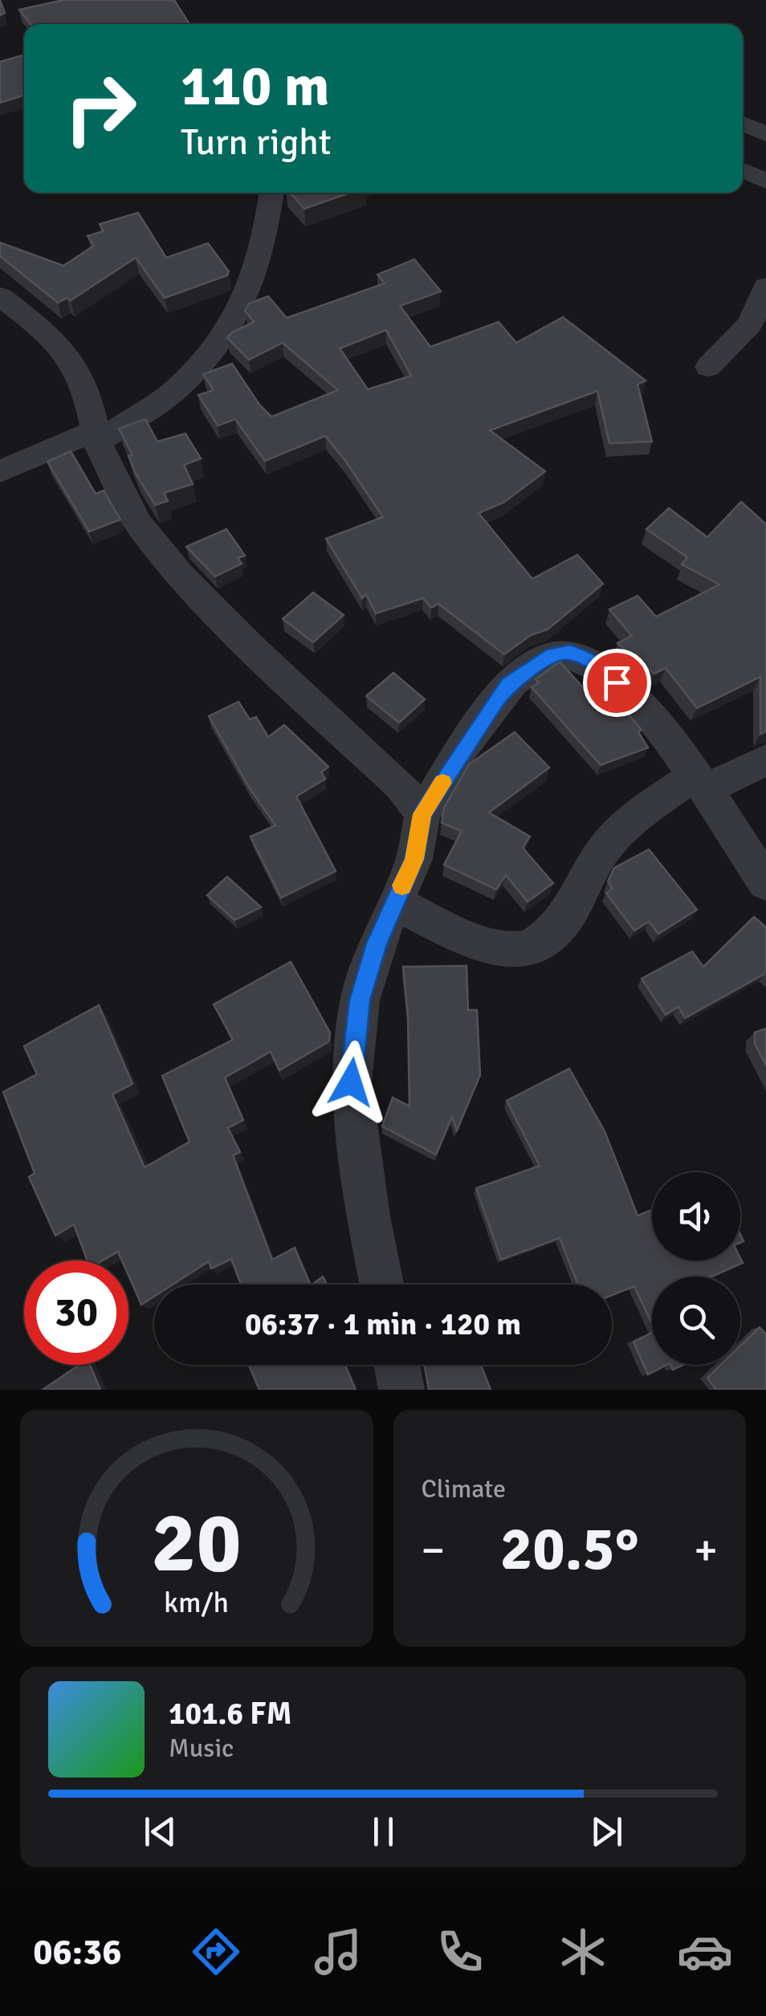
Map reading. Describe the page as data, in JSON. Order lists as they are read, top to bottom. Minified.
{"page":{"turn":["110 m","Turn right"],"limit":"30","trip":"06:37 · 1 min · 120 m","tile":"Climate","heat":["−","20.5°","+"],"song":["101.6 FM","Music"],"tabs":"06:36","gauge":["20","km/h"]}}
